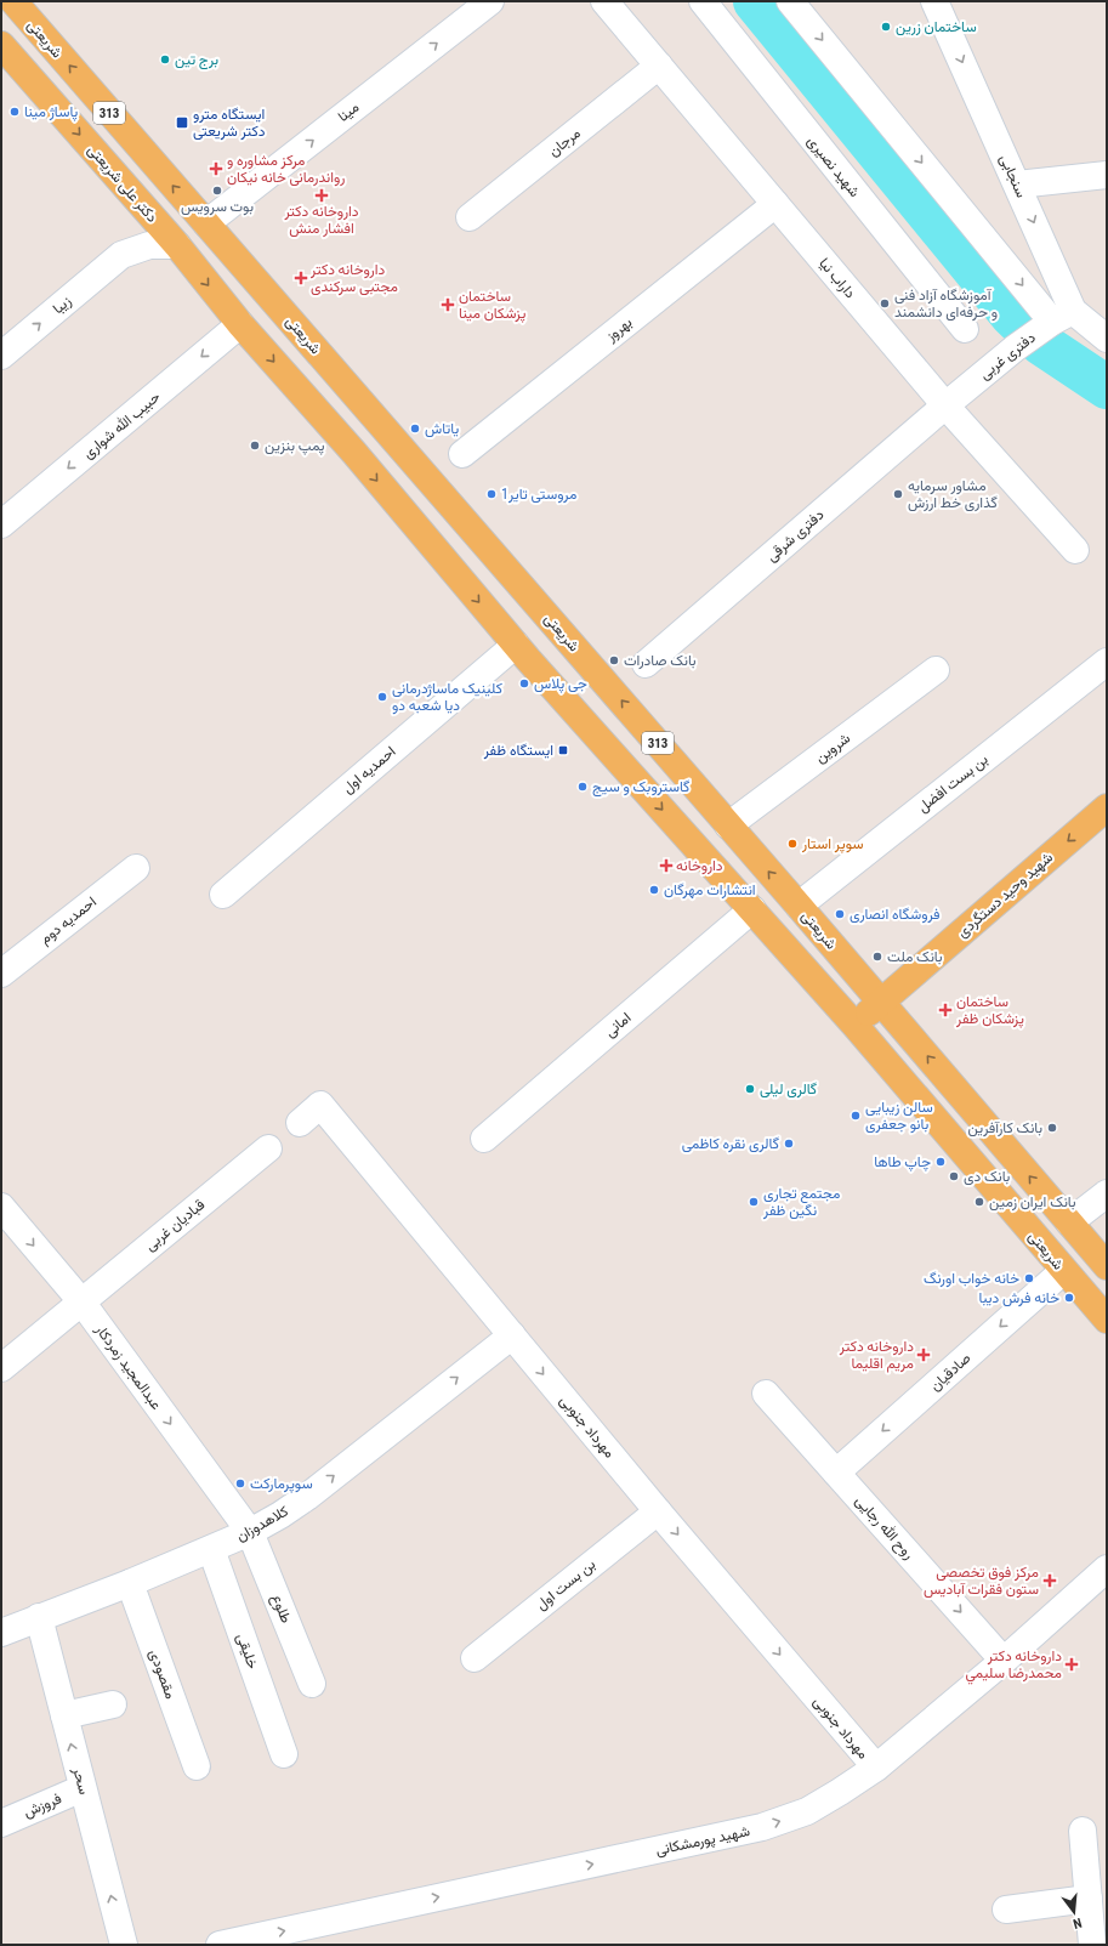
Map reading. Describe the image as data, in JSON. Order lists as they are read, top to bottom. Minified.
{"streets":{"main road":["شریعتی","313","دکتر علی شریعتی","شهید وحید دستگردی"],"street":["مینا","مرجان","شهید نصیری","سنجابی","داراب نیا","زیبا","بهروز","دفتری غربی","حبیب الله شواری","دفتری شرقی","شروین","احمدیه اول","بن بست افضل","احمدیه دوم","امانی","قبادیان غربی","عبدالمجید زمردکار","صادقیان","مهرداد جنوبی","کلاهدوزان","روح الله رجایی","بن بست اول","طلوع","خلیقی","مقصودی","سحر","فروزش","شهید پورمشکانی"]},"crossings":[["شریعتی","مینا"],["شریعتی","دکتر علی شریعتی"],["شریعتی","حبیب الله شواری"],["شریعتی","شروین"],["شریعتی","احمدیه اول"],["شریعتی","بن بست افضل"],["شریعتی","شهید وحید دستگردی"],["شریعتی","امانی"],["شریعتی","صادقیان"],["مرجان","داراب نیا"],["سنجابی","دفتری غربی"],["دکتر علی شریعتی","زیبا"],["دکتر علی شریعتی","حبیب الله شواری"],["داراب نیا","بهروز"],["داراب نیا","دفتری غربی"],["داراب نیا","دفتری شرقی"],["دفتری غربی","دفتری شرقی"],["قبادیان غربی","عبدالمجید زمردکار"],["عبدالمجید زمردکار","کلاهدوزان"],["عبدالمجید زمردکار","طلوع"],["صادقیان","روح الله رجایی"],["مهرداد جنوبی","کلاهدوزان"],["مهرداد جنوبی","بن بست اول"],["مهرداد جنوبی","شهید پورمشکانی"],["کلاهدوزان","طلوع"],["کلاهدوزان","خلیقی"],["کلاهدوزان","مقصودی"],["کلاهدوزان","سحر"],["روح الله رجایی","شهید پورمشکانی"],["سحر","فروزش"]],"one_way":["مینا","دکتر علی شریعتی","زیبا","حبیب الله شواری","شهید وحید دستگردی","عبدالمجید زمردکار","صادقیان","مهرداد جنوبی","کلاهدوزان","روح الله رجایی","سحر","شهید پورمشکانی"],"places":{"other":["ساختمان زرین","برج تین","پاساژ مینا","بوت سرویس","آموزشگاه آزاد فنی و حرفه‌ای دانشمند","یاتاش","پمپ بنزین","مروستی تایر1","مشاور سرمایه‌ گذاری خط ارزش","بانک صادرات","جی پلاس","کلینیک ماساژدرمانی دیا شعبه دو","گاستروبک و سیج","سوپر استار","انتشارات مهرگان","فروشگاه انصاری","بانک ملت","گالری لیلی","سالن زیبایی بانو جعفری","بانک کارآفرین","گالری نقره کاظمی","چاپ طاها","بانک دی","مجتمع تجاری نگین ظفر","بانک ایران زمین","خانه خواب اورنگ","خانه فرش دیبا","سوپرمارکت"],"transit":["ایستگاه مترو دکتر شریعتی","ایستگاه ظفر"],"health":["مرکز مشاوره و رواندرمانی خانه نیکان","داروخانه دکتر افشار منش","داروخانه دکتر مجتبی سرکندی","ساختمان پزشكان مينا","داروخانه","ساختمان پزشکان ظفر","داروخانه دکتر مریم اقلیما","مرکز فوق تخصصی ستون فقرات آبادیس","داروخانه دكتر محمدرضا سليمي"]},"north":"bottom"}
